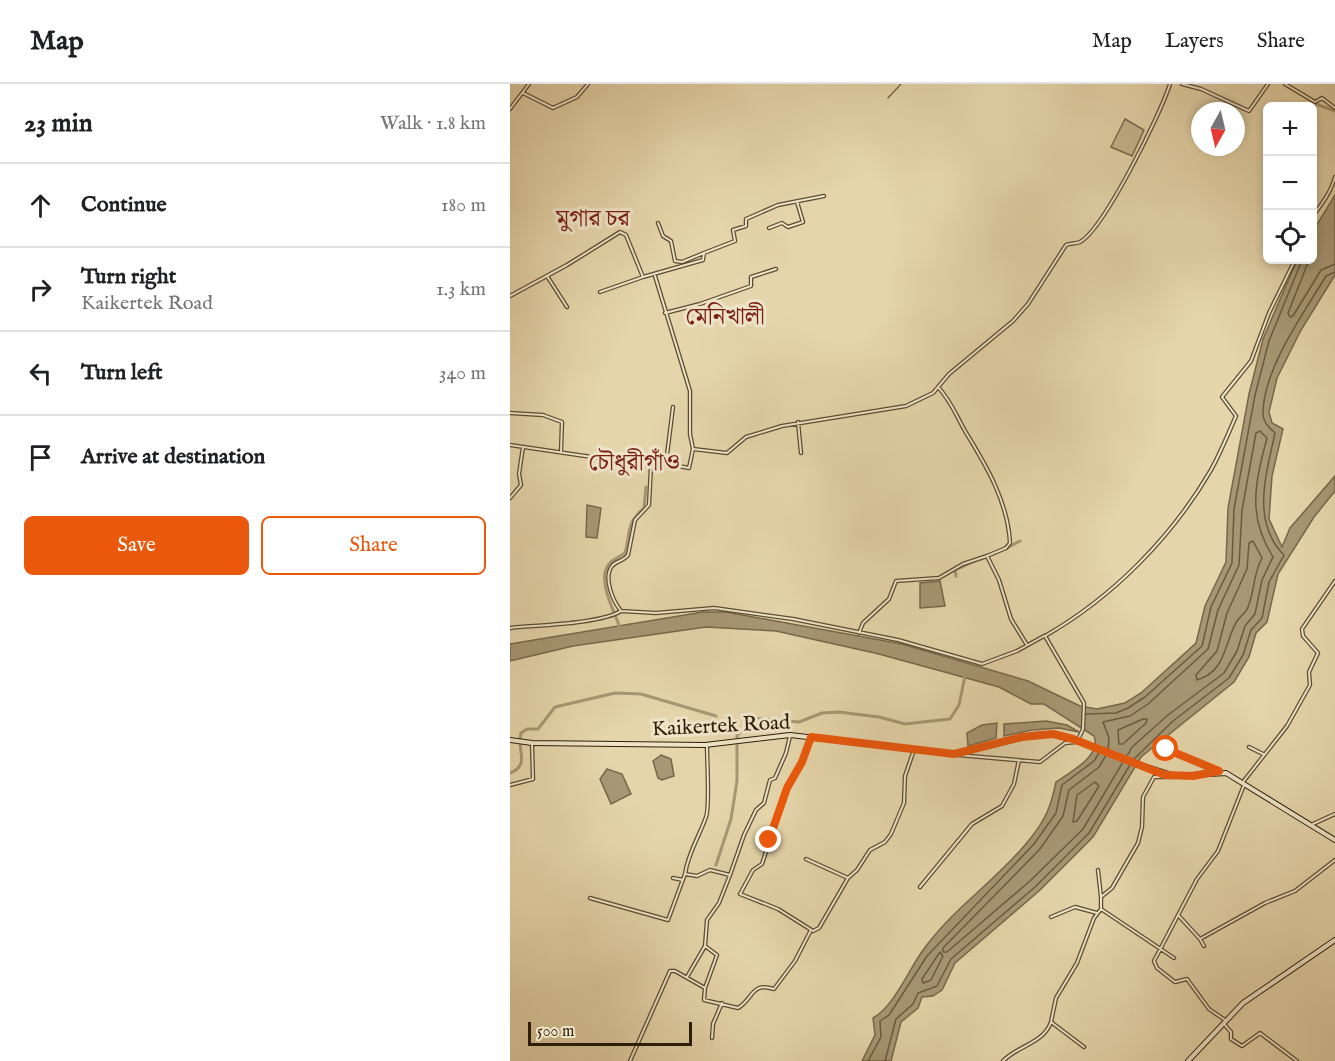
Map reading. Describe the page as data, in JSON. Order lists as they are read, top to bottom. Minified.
{"streets":{"main road":["Kaikertek Road"]},"districts":["মুগার চর","মেনিখালী","চৌধুরীগাঁও"],"scale_bar":"500 m","north":"bottom","page":{"header":"Map","nav":["Map","Layers","Share"],"heading":["23 min","Walk · 1.8 km"],"map_buttons":["+","−"],"list":[["Continue","180 m"],["Turn right","Kaikertek Road","1.3 km"],["Turn left","340 m"],"Arrive at destination"],"buttons":["Save","Share"],"scale":"500 m"}}
